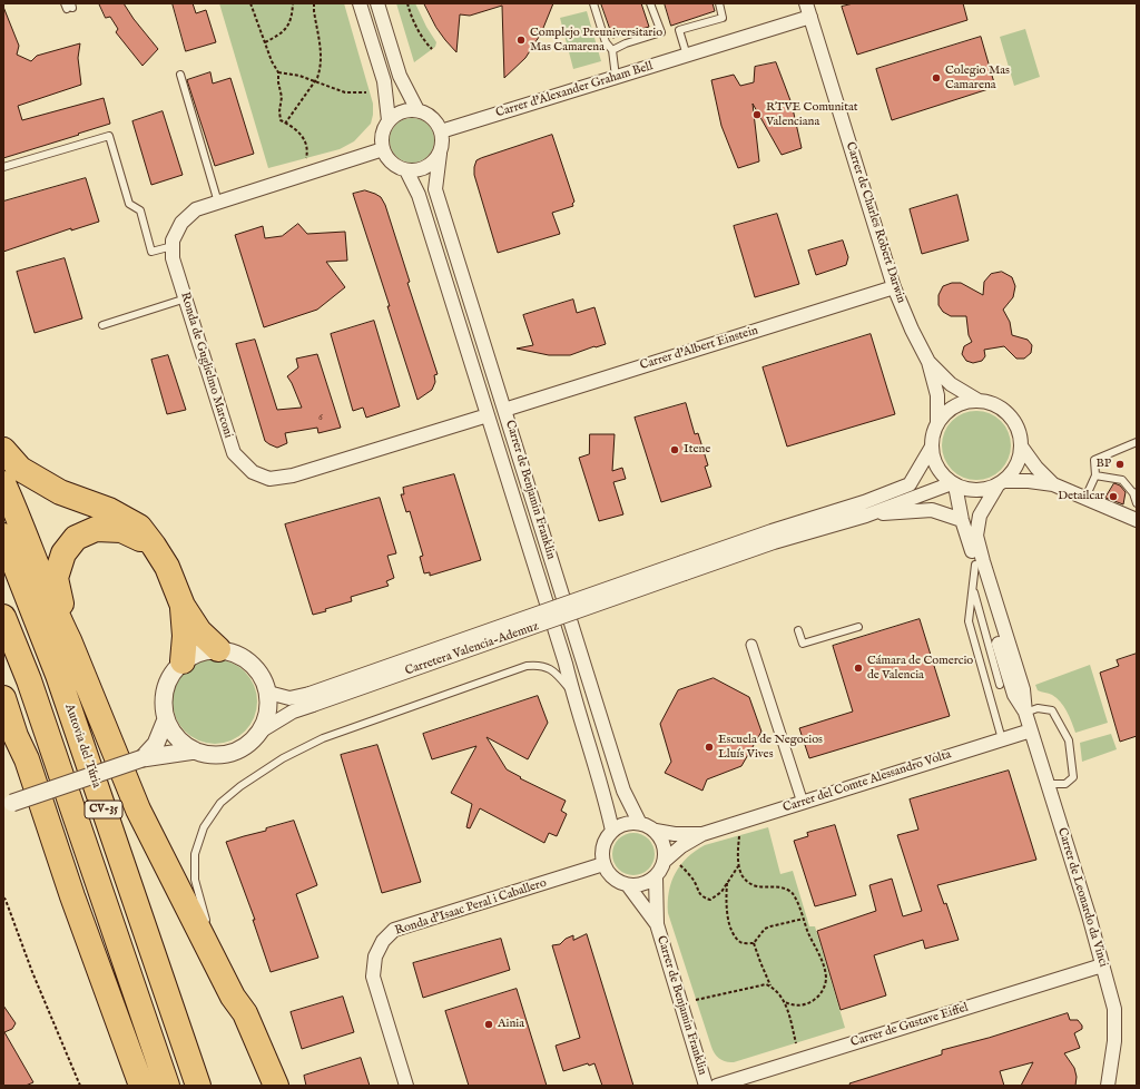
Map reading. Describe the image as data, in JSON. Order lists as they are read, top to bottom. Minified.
{"streets":{"highway":["Autovia del Túria","CV-35"],"street":["Carrer d'Alexander Graham Bell","Carrer de Charles Robert Darwin","Carrer d'Albert Einstein","Ronda de Guglielmo Marconi","Carrer de Benjamin Franklin","Carretera Valencia-Ademuz","Carrer del Comte Alessandro Volta","Carrer de Leonardo da Vinci","Ronda d'Isaac Peral i Caballero","Carrer de Gustave Eiffel"]},"crossings":[["Carrer d'Alexander Graham Bell","Carrer de Charles Robert Darwin"],["Carrer d'Alexander Graham Bell","Ronda de Guglielmo Marconi"],["Carrer d'Alexander Graham Bell","Carrer de Benjamin Franklin"],["Carrer de Charles Robert Darwin","Carrer d'Albert Einstein"],["Carrer de Charles Robert Darwin","Carrer de Leonardo da Vinci"],["Carrer d'Albert Einstein","Carrer de Benjamin Franklin"],["Ronda de Guglielmo Marconi","Carrer de Benjamin Franklin"],["Carrer de Benjamin Franklin","Carrer del Comte Alessandro Volta"],["Carrer de Benjamin Franklin","Ronda d'Isaac Peral i Caballero"],["Carrer del Comte Alessandro Volta","Carrer de Leonardo da Vinci"],["Carrer del Comte Alessandro Volta","Ronda d'Isaac Peral i Caballero"],["Carrer de Leonardo da Vinci","Carrer de Gustave Eiffel"]],"places":["Complejo Preuniversitario Mas Camarena","Colegio Mas Camarena","RTVE Comunitat Valenciana","Itene","BP","Detailcar","Cámara de Comercio de Valencia","Escuela de Negocios Lluís Vives","Ainia"],"house_numbers":["6"]}
